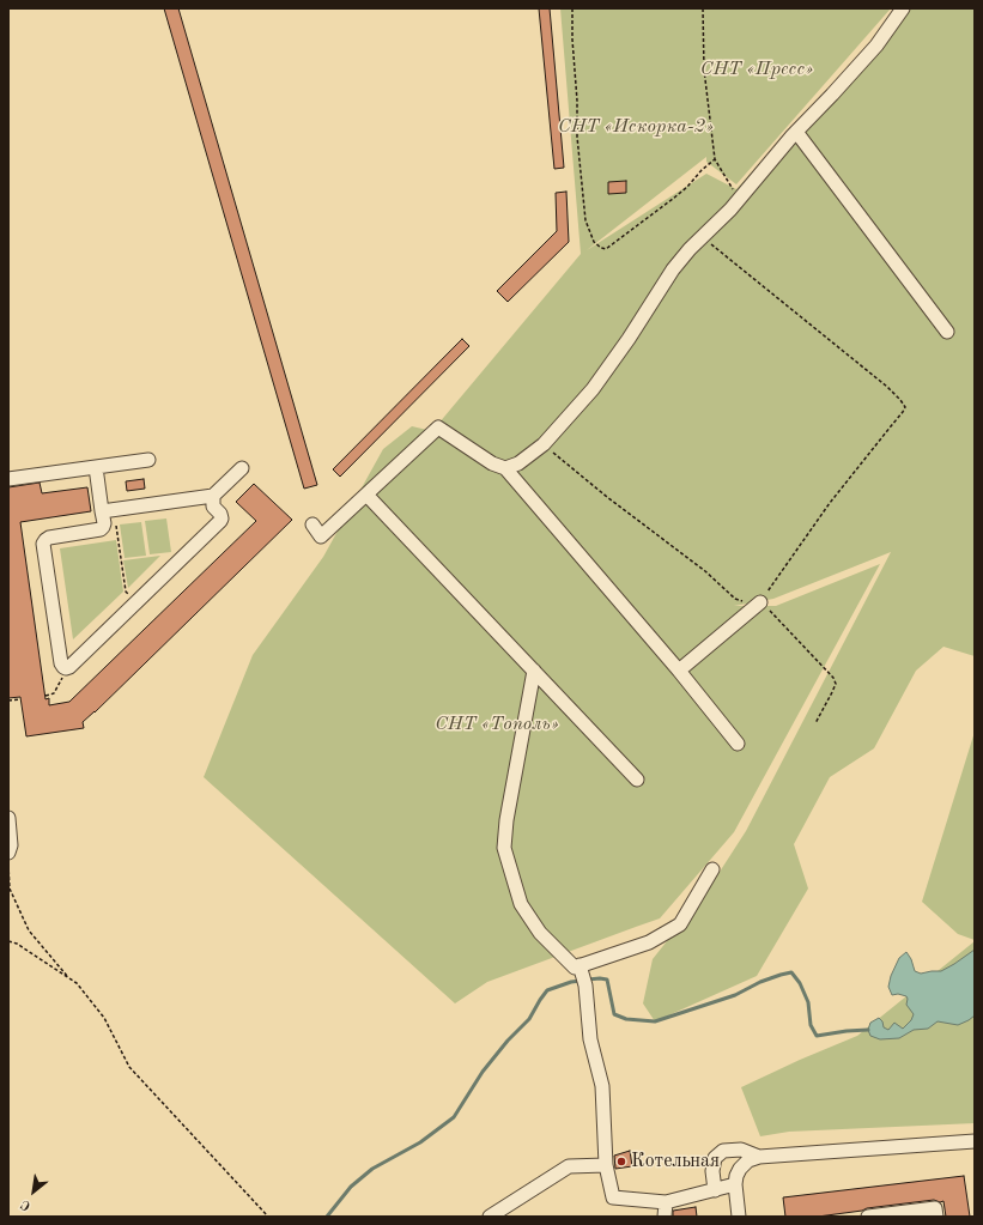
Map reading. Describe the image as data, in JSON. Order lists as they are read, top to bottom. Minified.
{"parks":["СНТ «Пресс»","СНТ «Искорка-2»","СНТ «Тополь»"],"places":["Котельная"],"north":"bottom left"}
